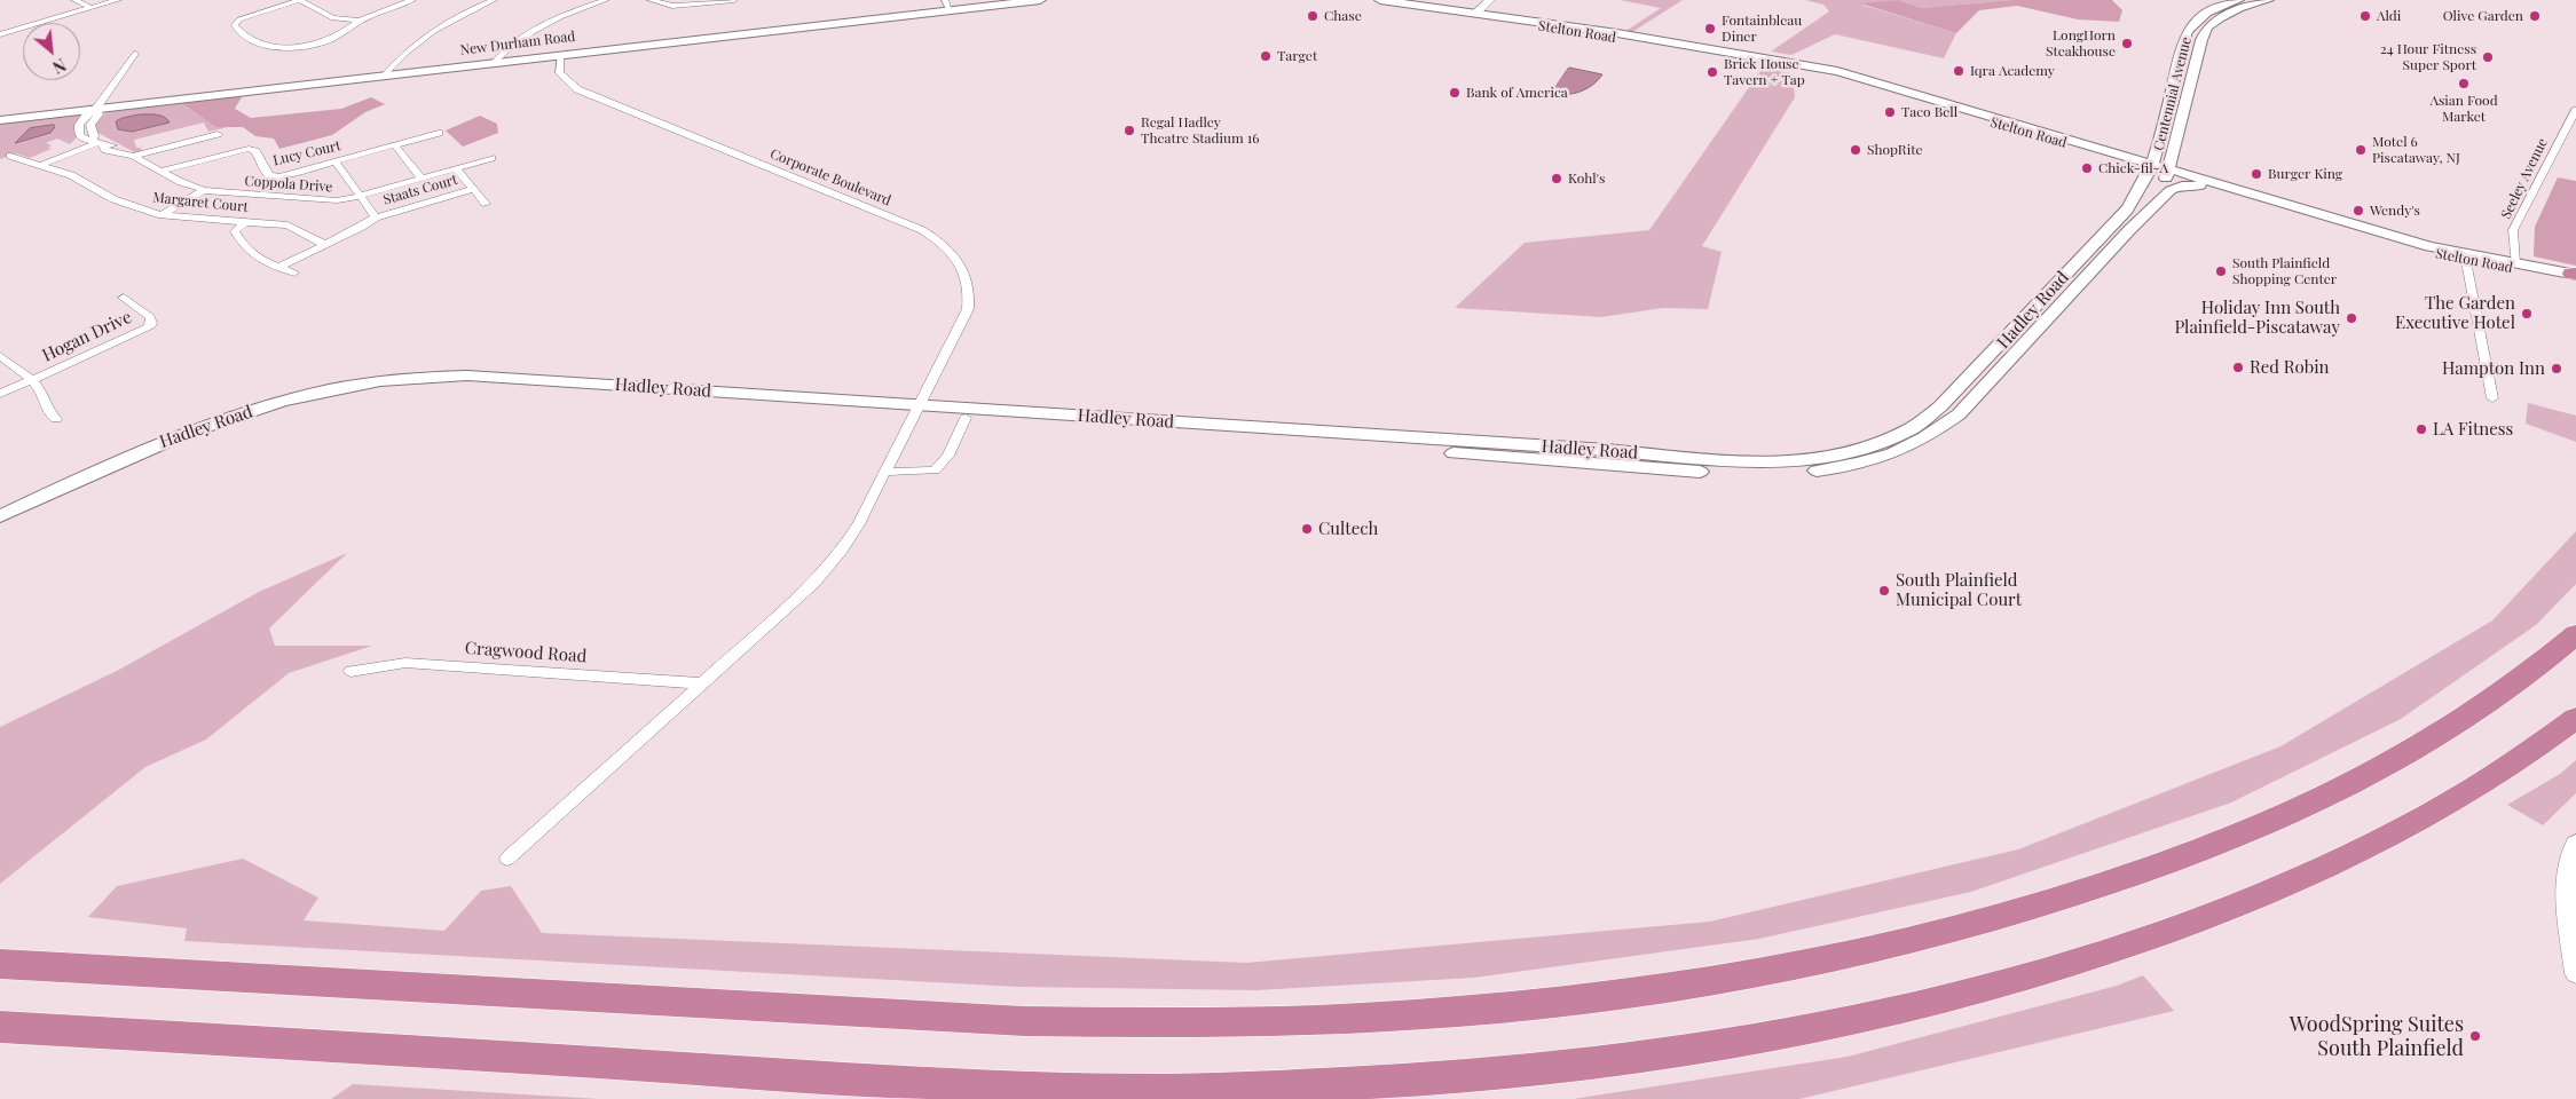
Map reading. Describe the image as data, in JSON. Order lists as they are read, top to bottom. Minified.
{"streets":{"main road":["Stelton Road","New Durham Road","Centennial Avenue","Hadley Road"],"street":["Lucy Court","Corporate Boulevard","Seeley Avenue","Coppola Drive","Staats Court","Margaret Court","Hogan Drive","Cragwood Road"]},"crossings":[["Stelton Road","Centennial Avenue"],["Stelton Road","Seeley Avenue"],["Stelton Road","Hadley Road"],["New Durham Road","Corporate Boulevard"],["Centennial Avenue","Hadley Road"],["Lucy Court","Coppola Drive"],["Corporate Boulevard","Hadley Road"],["Staats Court","Margaret Court"]],"places":["Chase","Aldi","Olive Garden","Fontainbleau Diner","LongHorn Steakhouse","Target","24 Hour Fitness Super Sport","Iqra Academy","Brick House Tavern + Tap","Asian Food Market","Bank of America","Taco Bell","Regal Hadley Theatre Stadium 16","ShopRite","Motel 6 Piscataway, NJ","Chick-fil-A","Burger King","Kohl's","Wendy's","South Plainfield Shopping Center","The Garden Executive Hotel","Holiday Inn South Plainfield-Piscataway","Red Robin","Hampton Inn","LA Fitness","Cultech","South Plainfield Municipal Court","WoodSpring Suites South Plainfield"],"north":"bottom right"}
